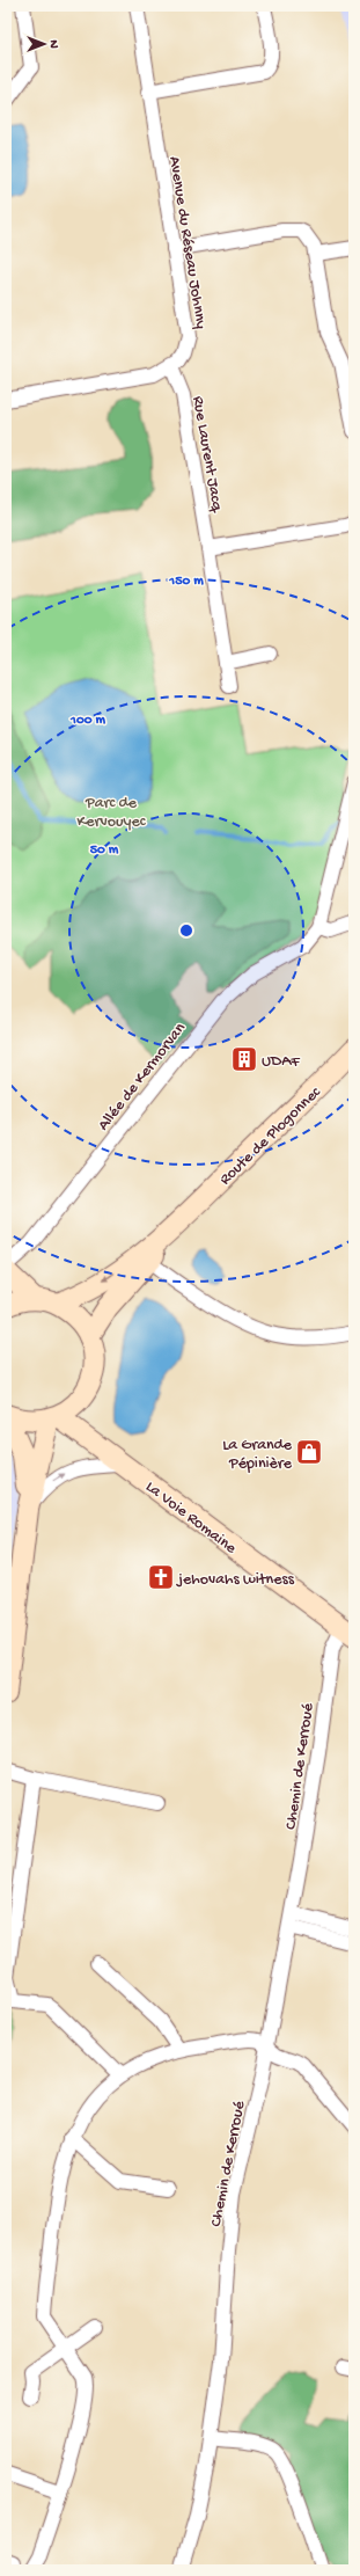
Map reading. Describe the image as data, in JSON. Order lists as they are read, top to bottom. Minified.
{"streets":{"main road":["Route de Plogonnec","La Voie Romaine"],"street":["Avenue du Réseau Johnny","Rue Laurent Jacq","Allée de Kermorvan","Chemin de Kerroué"]},"crossings":[["Avenue du Réseau Johnny","Rue Laurent Jacq"],["La Voie Romaine","Chemin de Kerroué"]],"parks":["Parc de Kervouyec"],"places":{"building":["UDAF"],"shop":["La Grande Pépinière"],"church":["jehovahs witness"]},"north":"right","rings":["150 m","100 m","50 m"]}
